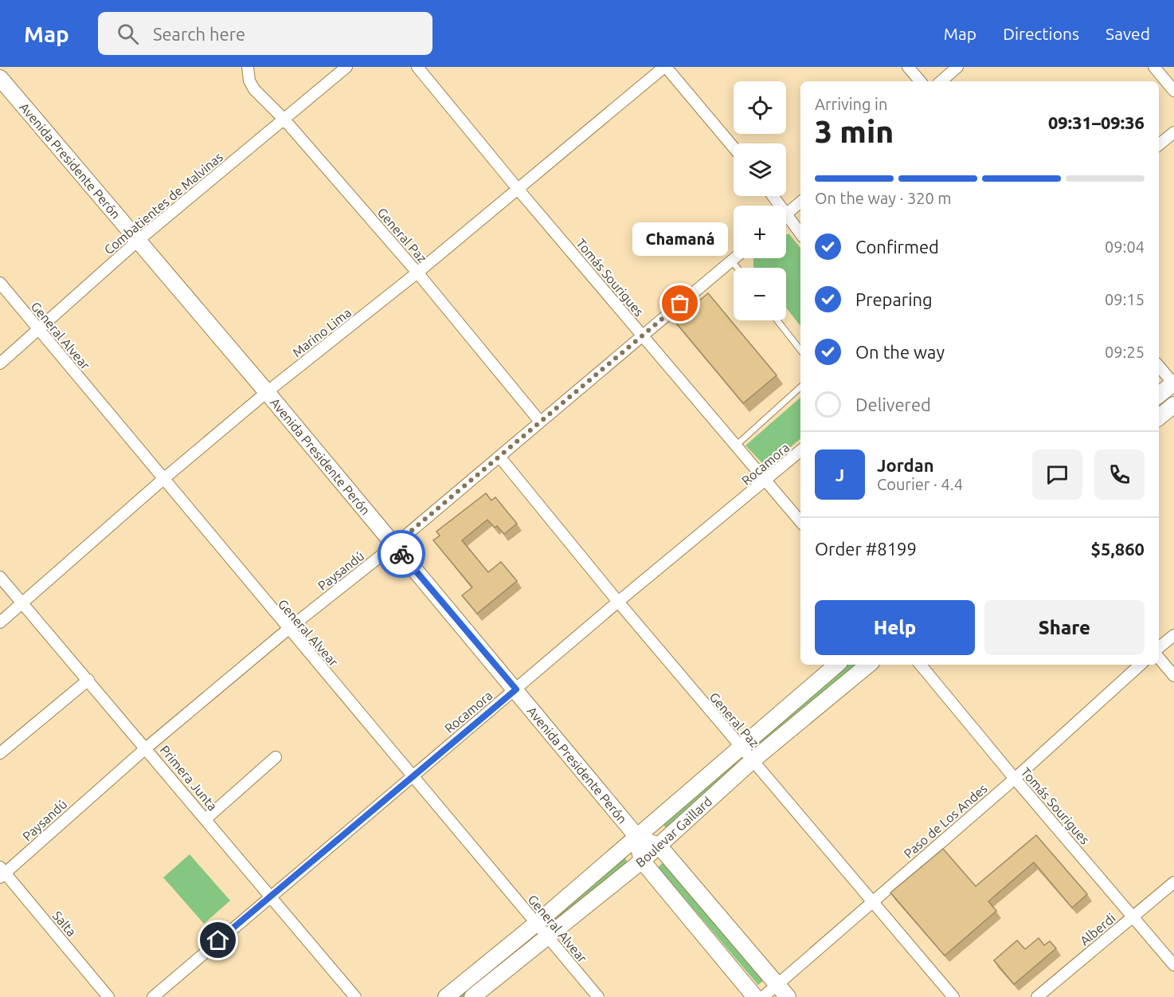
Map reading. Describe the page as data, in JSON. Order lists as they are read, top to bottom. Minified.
{"streets":{"main road":["Avenida Presidente Perón","Boulevar Gaillard"],"street":["Combatientes de Malvinas","General Paz","Tomás Sourigues","Marino Lima","General Alvear","Rocamora","Paysandú","Primera Junta","Paso de Los Andes","Salta","Alberdi"]},"crossings":[["Avenida Presidente Perón","Combatientes de Malvinas"],["Avenida Presidente Perón","Marino Lima"],["Avenida Presidente Perón","Rocamora"],["Avenida Presidente Perón","Paysandú"],["Avenida Presidente Perón","Paso de Los Andes"],["Avenida Presidente Perón","Boulevar Gaillard"],["Combatientes de Malvinas","General Paz"],["Combatientes de Malvinas","General Alvear"],["General Paz","Marino Lima"],["General Paz","Rocamora"],["General Paz","Paysandú"],["General Paz","Paso de Los Andes"],["General Paz","Boulevar Gaillard"],["Tomás Sourigues","Marino Lima"],["Tomás Sourigues","Rocamora"],["Tomás Sourigues","Paysandú"],["Tomás Sourigues","Paso de Los Andes"],["Tomás Sourigues","Alberdi"],["Marino Lima","General Alvear"],["Marino Lima","Primera Junta"],["General Alvear","Rocamora"],["General Alvear","Paysandú"],["General Alvear","Boulevar Gaillard"],["Rocamora","Primera Junta"],["Paysandú","Primera Junta"],["Paysandú","Salta"]],"places":["Chamaná"],"page":{"header":"Map","search":"Search here","nav":["Map","Directions","Saved"],"map_buttons":["+","−"],"heading":["3 min","Arriving in","09:31–09:36"],"panel":["Jordan","Courier · 4.4","Order #8199","$5,860"],"bar":"On the way · 320 m","list":[["Confirmed","09:04"],["Preparing","09:15"],["On the way","09:25"],"Delivered"],"bubble":"Chamaná","round":"J","buttons":["Help","Share"]}}
